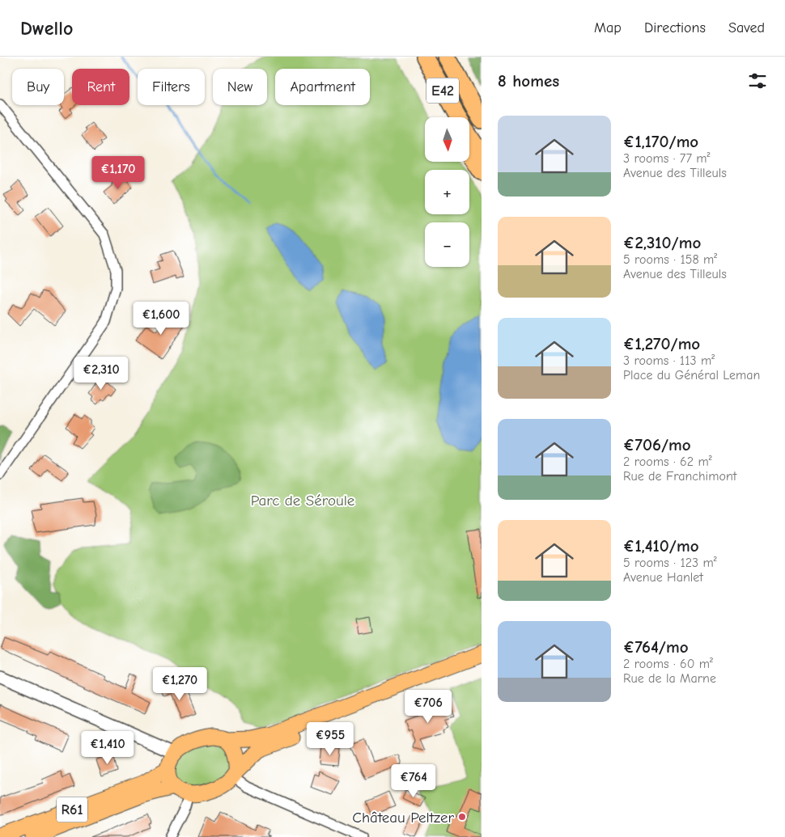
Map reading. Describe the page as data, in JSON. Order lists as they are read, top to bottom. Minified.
{"streets":{"highway":["E42"],"main road":["R61"]},"parks":["Parc de Séroule"],"places":["Château Peltzer"],"north":"bottom","page":{"header":"Dwello","nav":["Map","Directions","Saved"],"heading":"8 homes","chip":["Buy","Rent","Filters","New","Apartment"],"list":[{"name":"€1,170/mo","note":"3 rooms · 77 m² · Avenue des Tilleuls"},{"name":"€2,310/mo","note":"5 rooms · 158 m² · Avenue des Tilleuls"},{"name":"€1,270/mo","note":"3 rooms · 113 m² · Place du Général Leman"},{"name":"€706/mo","note":"2 rooms · 62 m² · Rue de Franchimont"},{"name":"€1,410/mo","note":"5 rooms · 123 m² · Avenue Hanlet"},{"name":"€764/mo","note":"2 rooms · 60 m² · Rue de la Marne"}],"map_buttons":["+","−"],"price":["€1,170","€1,600","€2,310","€1,270","€706","€955","€1,410","€764"]}}
